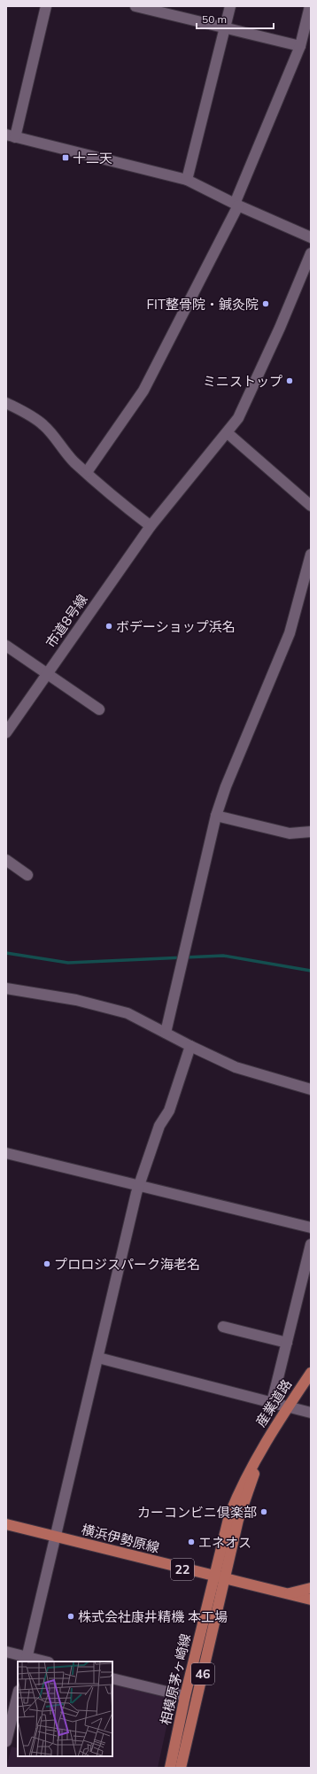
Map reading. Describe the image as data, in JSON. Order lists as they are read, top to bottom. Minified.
{"streets":{"main road":["産業道路","横浜伊勢原線","22","46","相模原茅ヶ崎線"],"street":["市道8号線"]},"crossings":[["産業道路","横浜伊勢原線"],["産業道路","相模原茅ヶ崎線"],["横浜伊勢原線","相模原茅ヶ崎線"]],"places":{"transit":["十二天"],"other":["FIT整骨院・鍼灸院","ミニストップ","ボデーショップ浜名","プロロジスパーク海老名","カーコンビニ倶楽部","エネオス","株式会社康井精機 本工場"]},"scale_bar":"50 m"}
